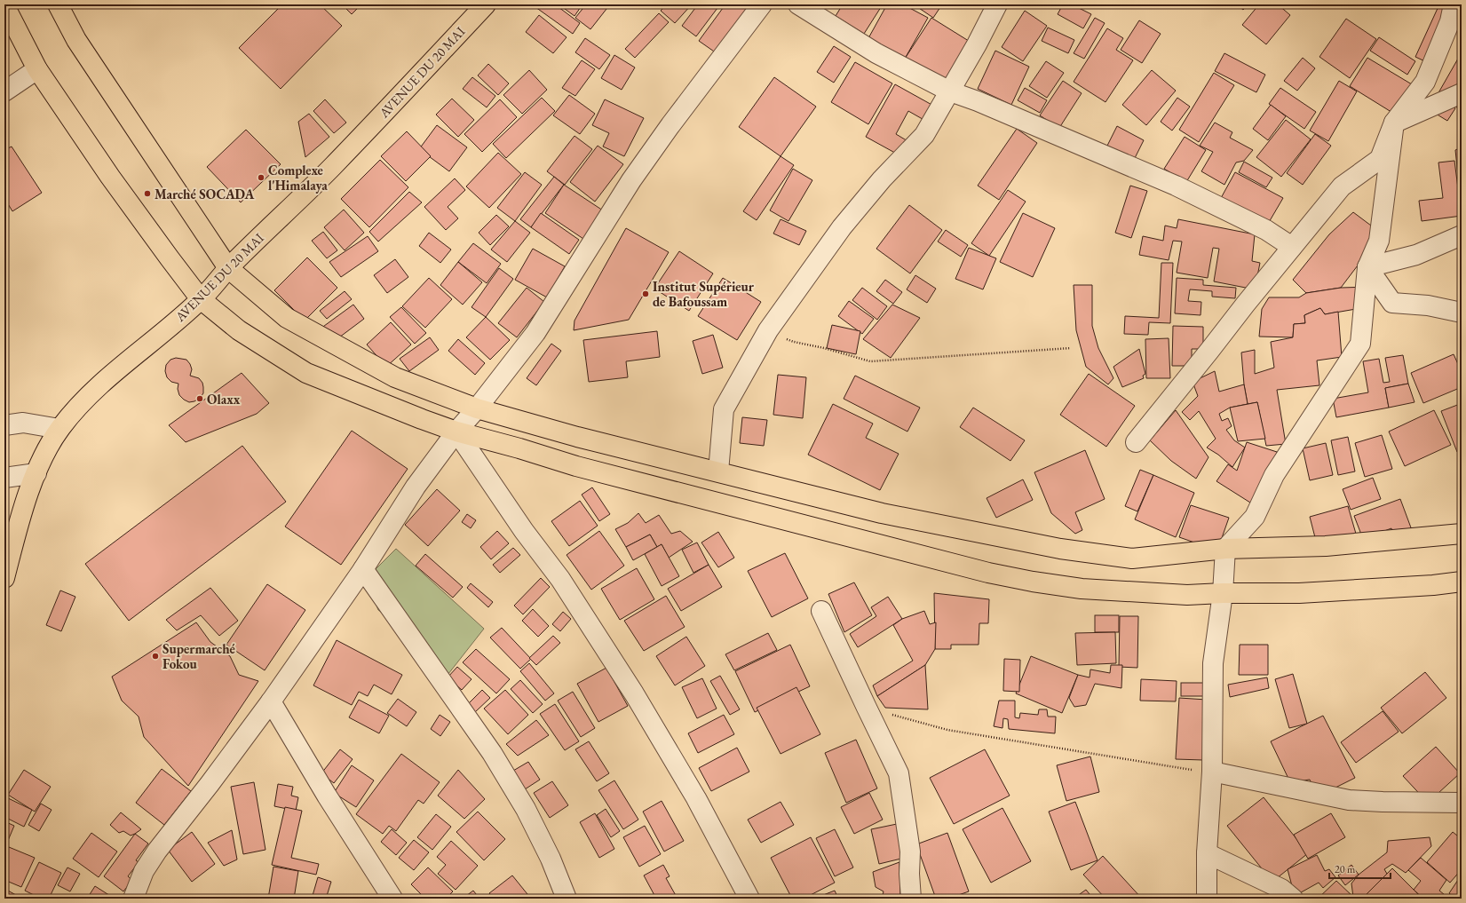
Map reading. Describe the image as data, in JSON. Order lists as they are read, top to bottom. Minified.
{"streets":{"main road":["AVENUE DU 20 MAI"]},"places":["Complexe l'Himalaya","Marché SOCADA","Institut Supérieur de Bafoussam","Olaxx","Supermarché Fokou"],"scale_bar":"20 m"}
